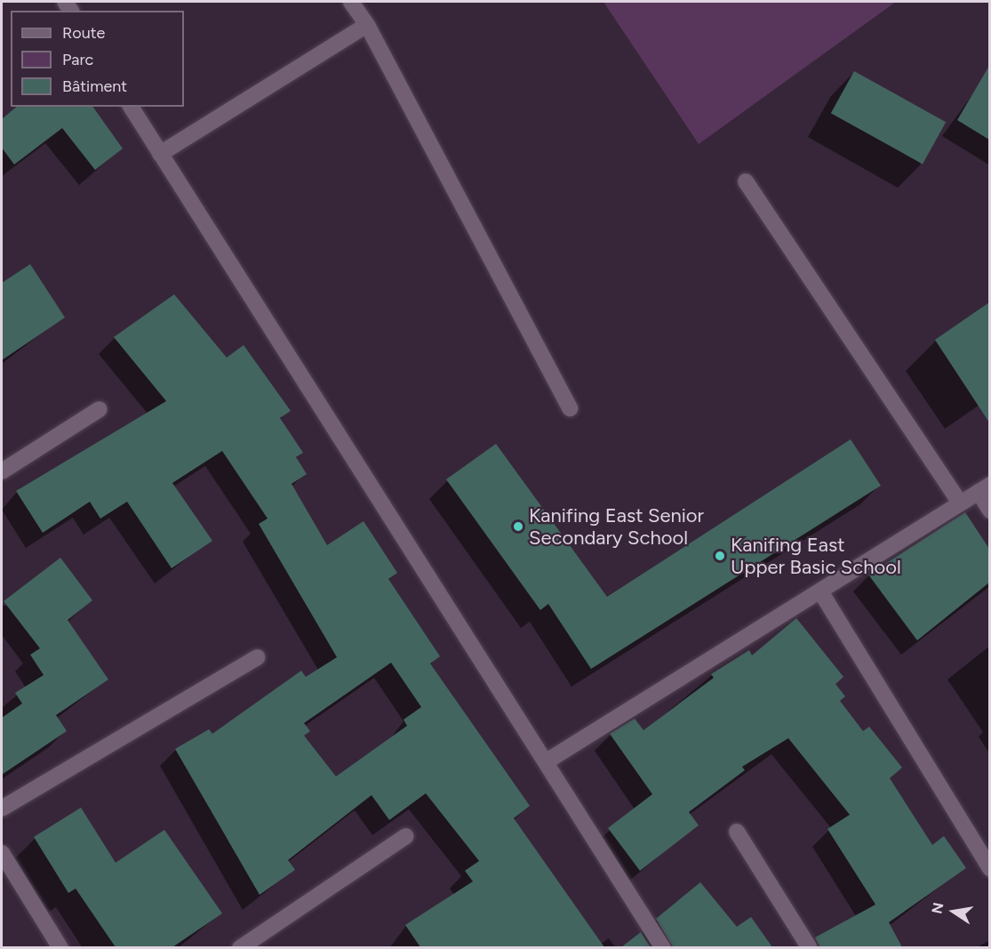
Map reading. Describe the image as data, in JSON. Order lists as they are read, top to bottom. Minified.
{"places":["Kanifing East Senior Secondary School","Kanifing East Upper Basic School"],"legend":["Route","Parc","Bâtiment"],"north":"left"}
